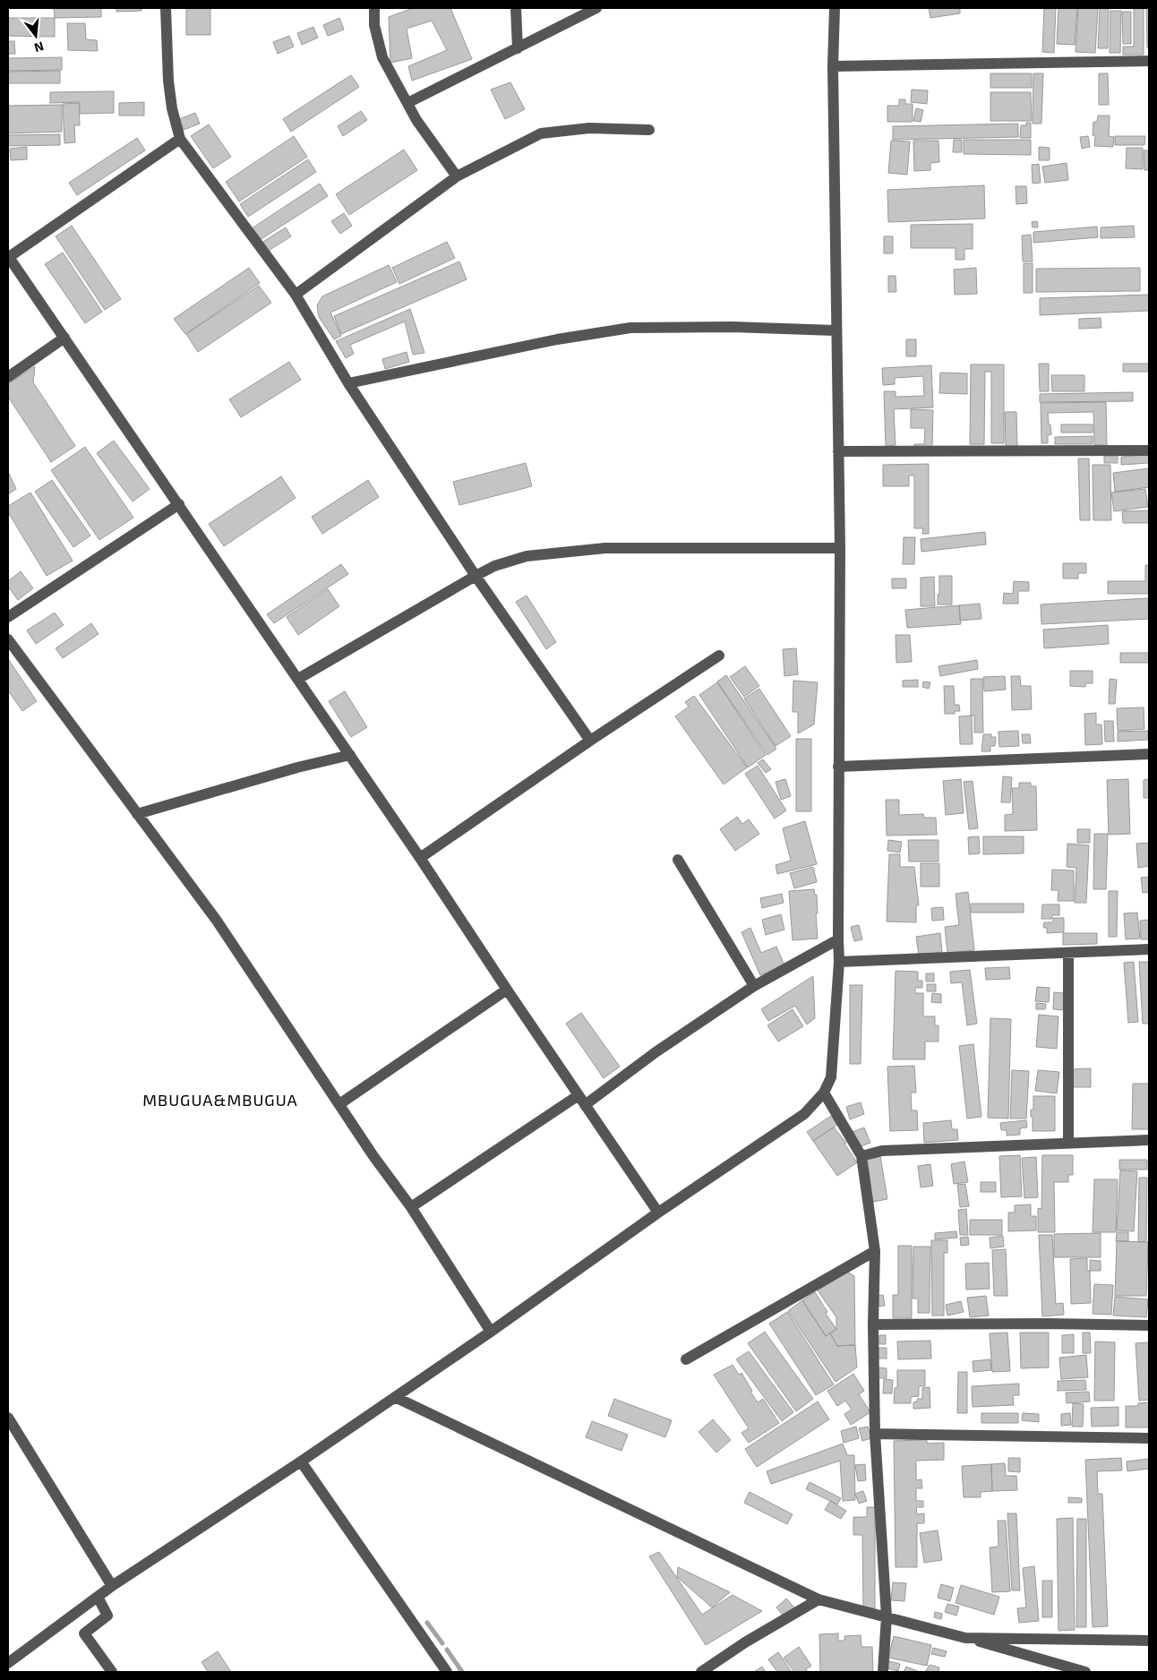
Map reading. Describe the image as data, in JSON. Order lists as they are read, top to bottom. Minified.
{"districts":["MBUGUA&MBUGUA"],"north":"bottom"}
